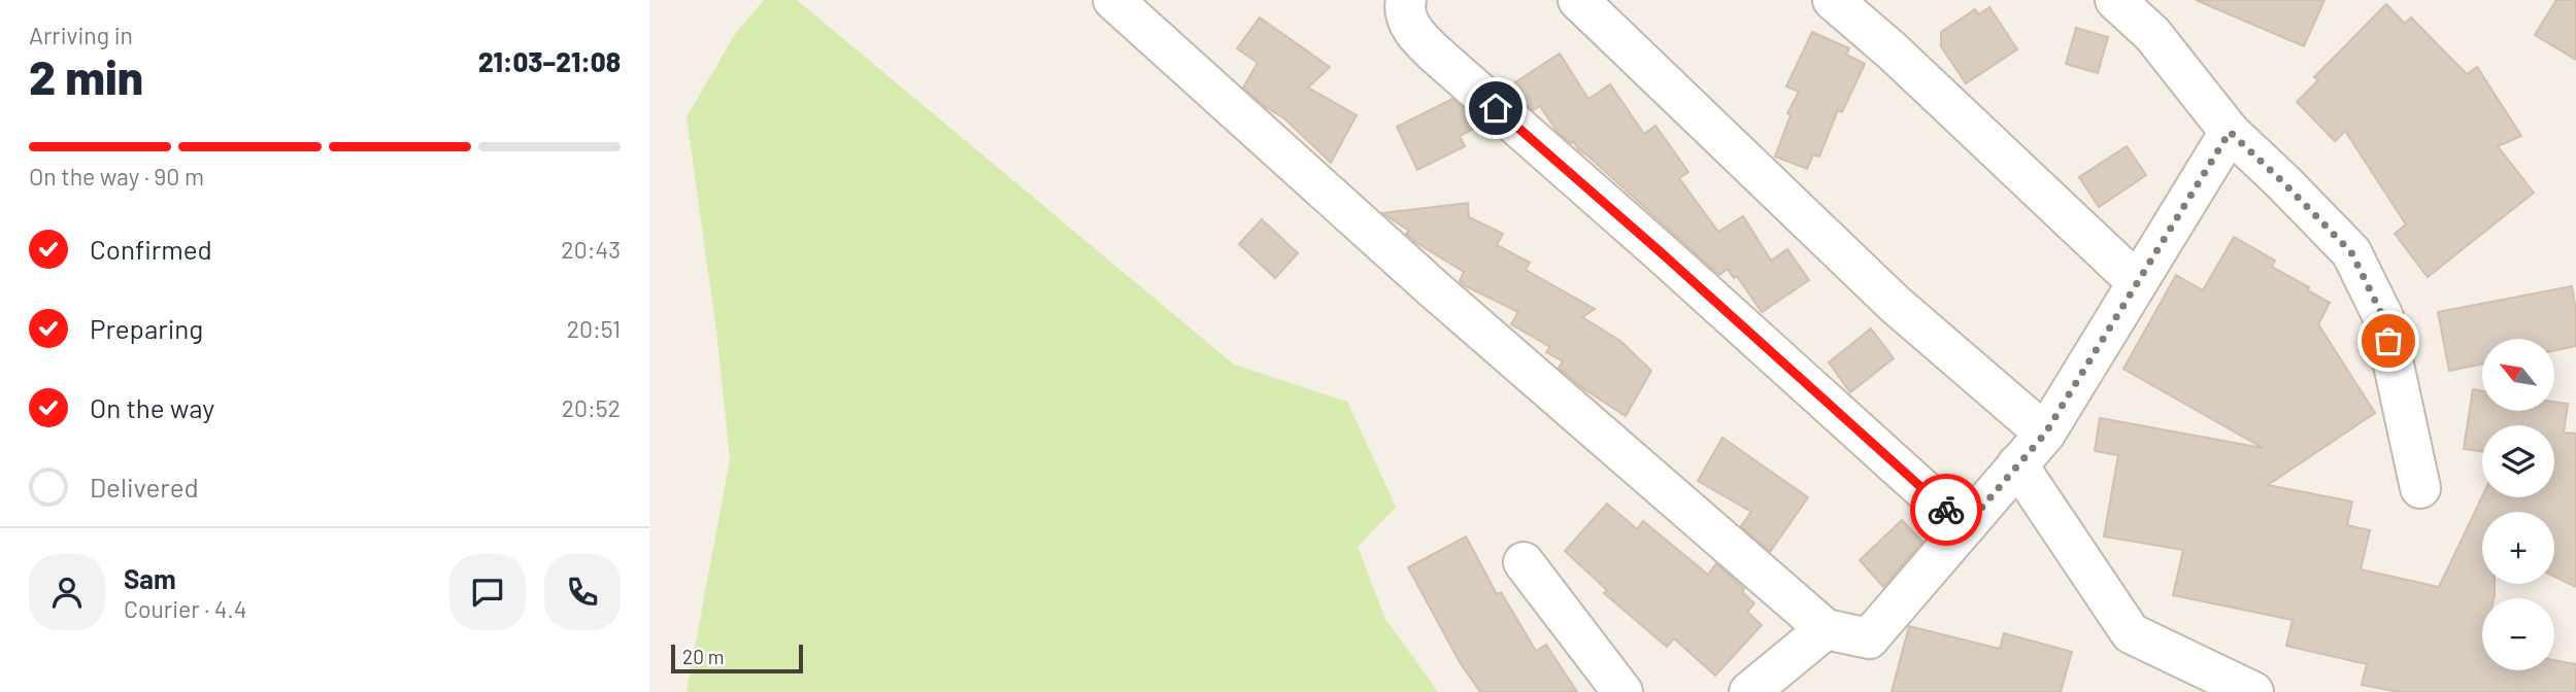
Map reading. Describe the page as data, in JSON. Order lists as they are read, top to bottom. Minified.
{"scale_bar":"20 m","north":"top left","page":{"heading":["2 min","Arriving in","21:03–21:08"],"panel":["Sam","Courier · 4.4"],"bar":"On the way · 90 m","list":[["Confirmed","20:43"],["Preparing","20:51"],["On the way","20:52"],"Delivered"],"map_buttons":["+","−"],"scale":"20 m"}}
